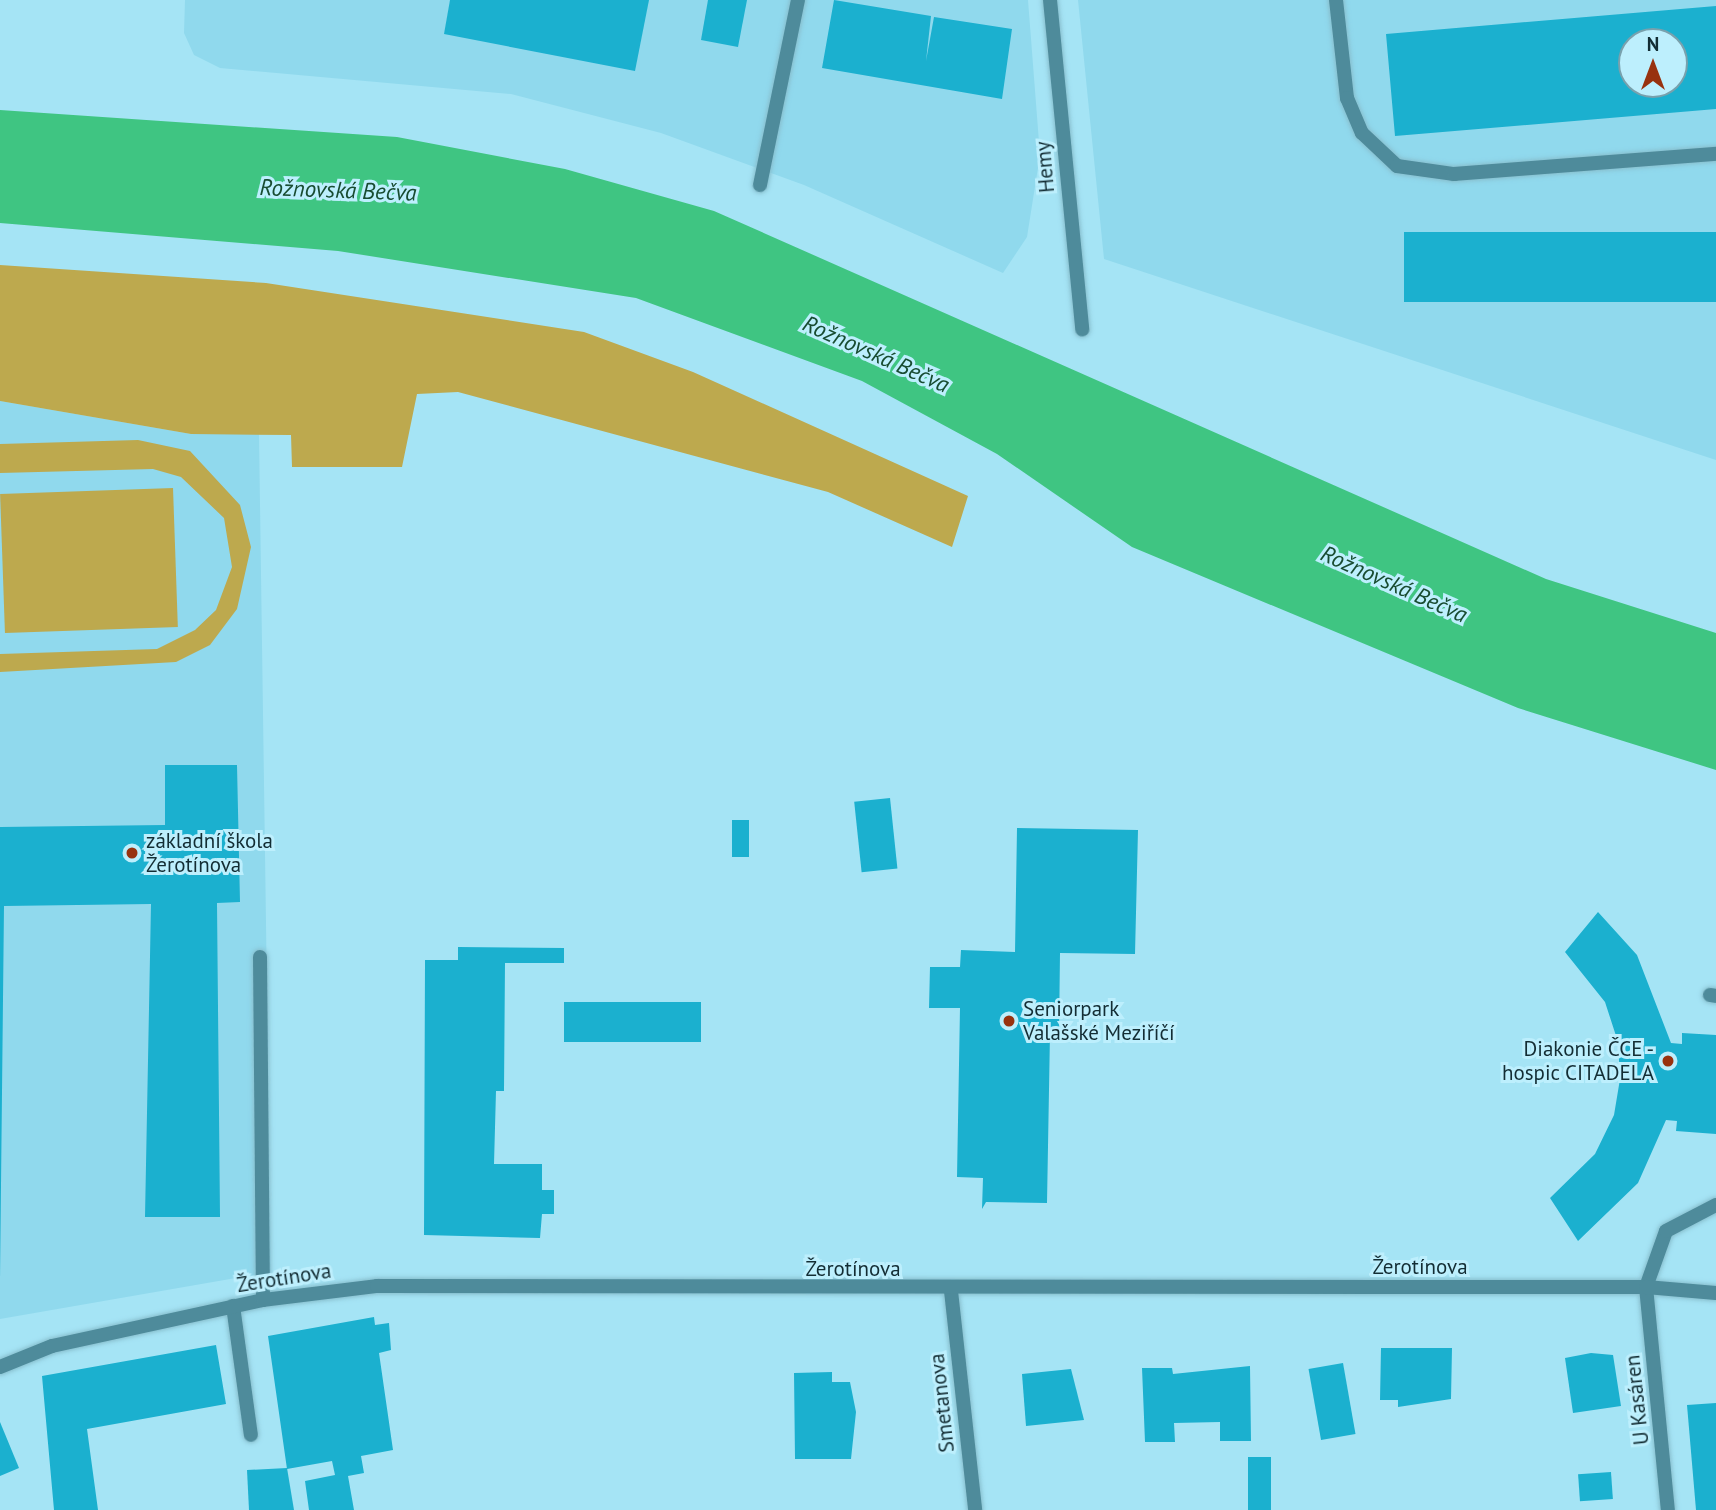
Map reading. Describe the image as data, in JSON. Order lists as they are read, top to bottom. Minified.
{"streets":{"street":["Hemy","Žerotínova","U Kasáren","Smetanova"]},"crossings":[["Žerotínova","U Kasáren"],["Žerotínova","Smetanova"]],"water":["Rožnovská Bečva"],"places":["základní škola Žerotínova","Seniorpark Valašské Meziříčí","Diakonie ČCE - hospic CITADELA"],"north":"top"}
